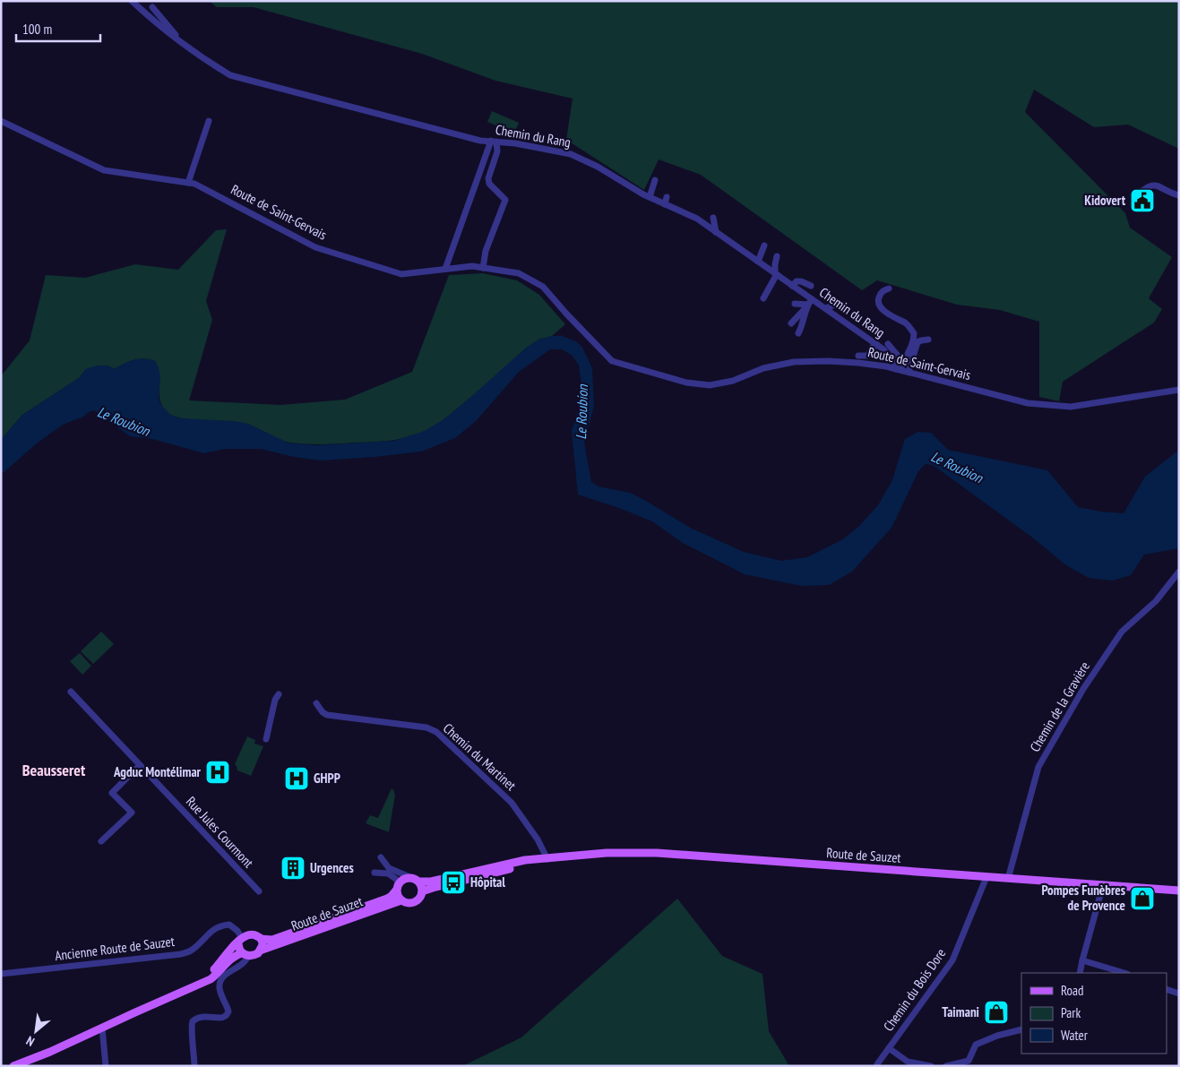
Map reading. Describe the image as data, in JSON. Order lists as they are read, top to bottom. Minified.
{"streets":{"main road":["Route de Sauzet"],"street":["Chemin du Rang","Route de Saint-Gervais","Chemin de la Gravière","Chemin du Martinet","Rue Jules Courmont","Ancienne Route de Sauzet","Chemin du Bois Dore"]},"crossings":[["Chemin du Rang","Route de Saint-Gervais"],["Chemin de la Gravière","Route de Sauzet"],["Chemin du Martinet","Route de Sauzet"],["Route de Sauzet","Ancienne Route de Sauzet"],["Route de Sauzet","Chemin du Bois Dore"]],"districts":["Beausseret"],"water":["Le Roubion"],"places":{"public building":["Kidovert"],"hospital":["Agduc Montélimar","GHPP"],"building":["Urgences"],"bus stop":["Hôpital"],"shop":["Pompes Funèbres de Provence","Taimani"]},"legend":["Road","Park","Water"],"scale_bar":"100 m","north":"bottom left"}
